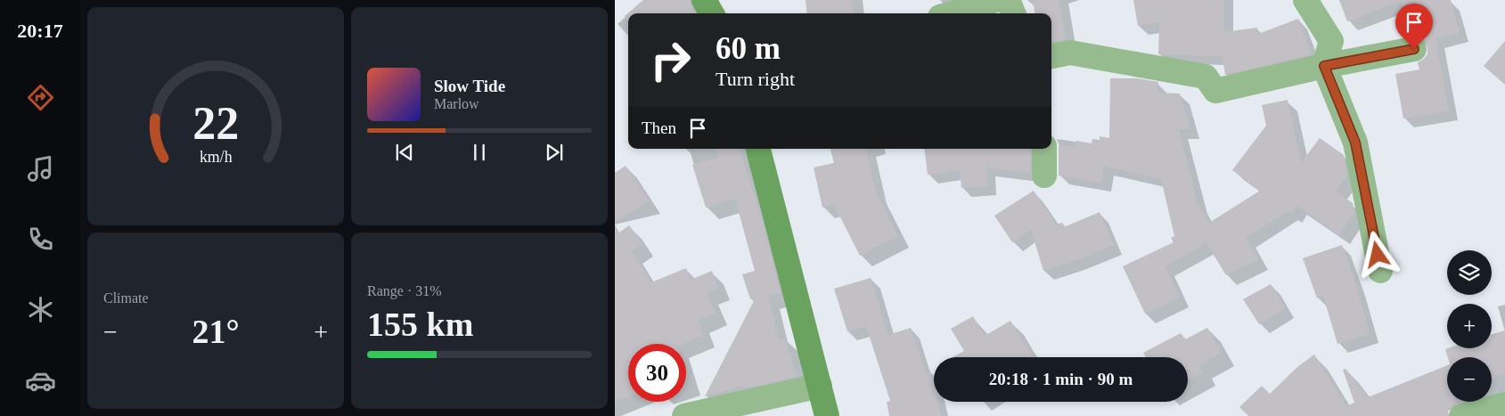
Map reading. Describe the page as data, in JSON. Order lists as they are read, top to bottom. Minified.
{"page":{"tabs":"20:17","turn":["60 m","Turn right"],"song":["Slow Tide","Marlow"],"then":"Then","tile":["Climate",["Range · 31%","155 km"]],"map_buttons":["+","−"],"heat":["−","21°","+"],"limit":"30","trip":"20:18 · 1 min · 90 m","gauge":["22","km/h"]}}
